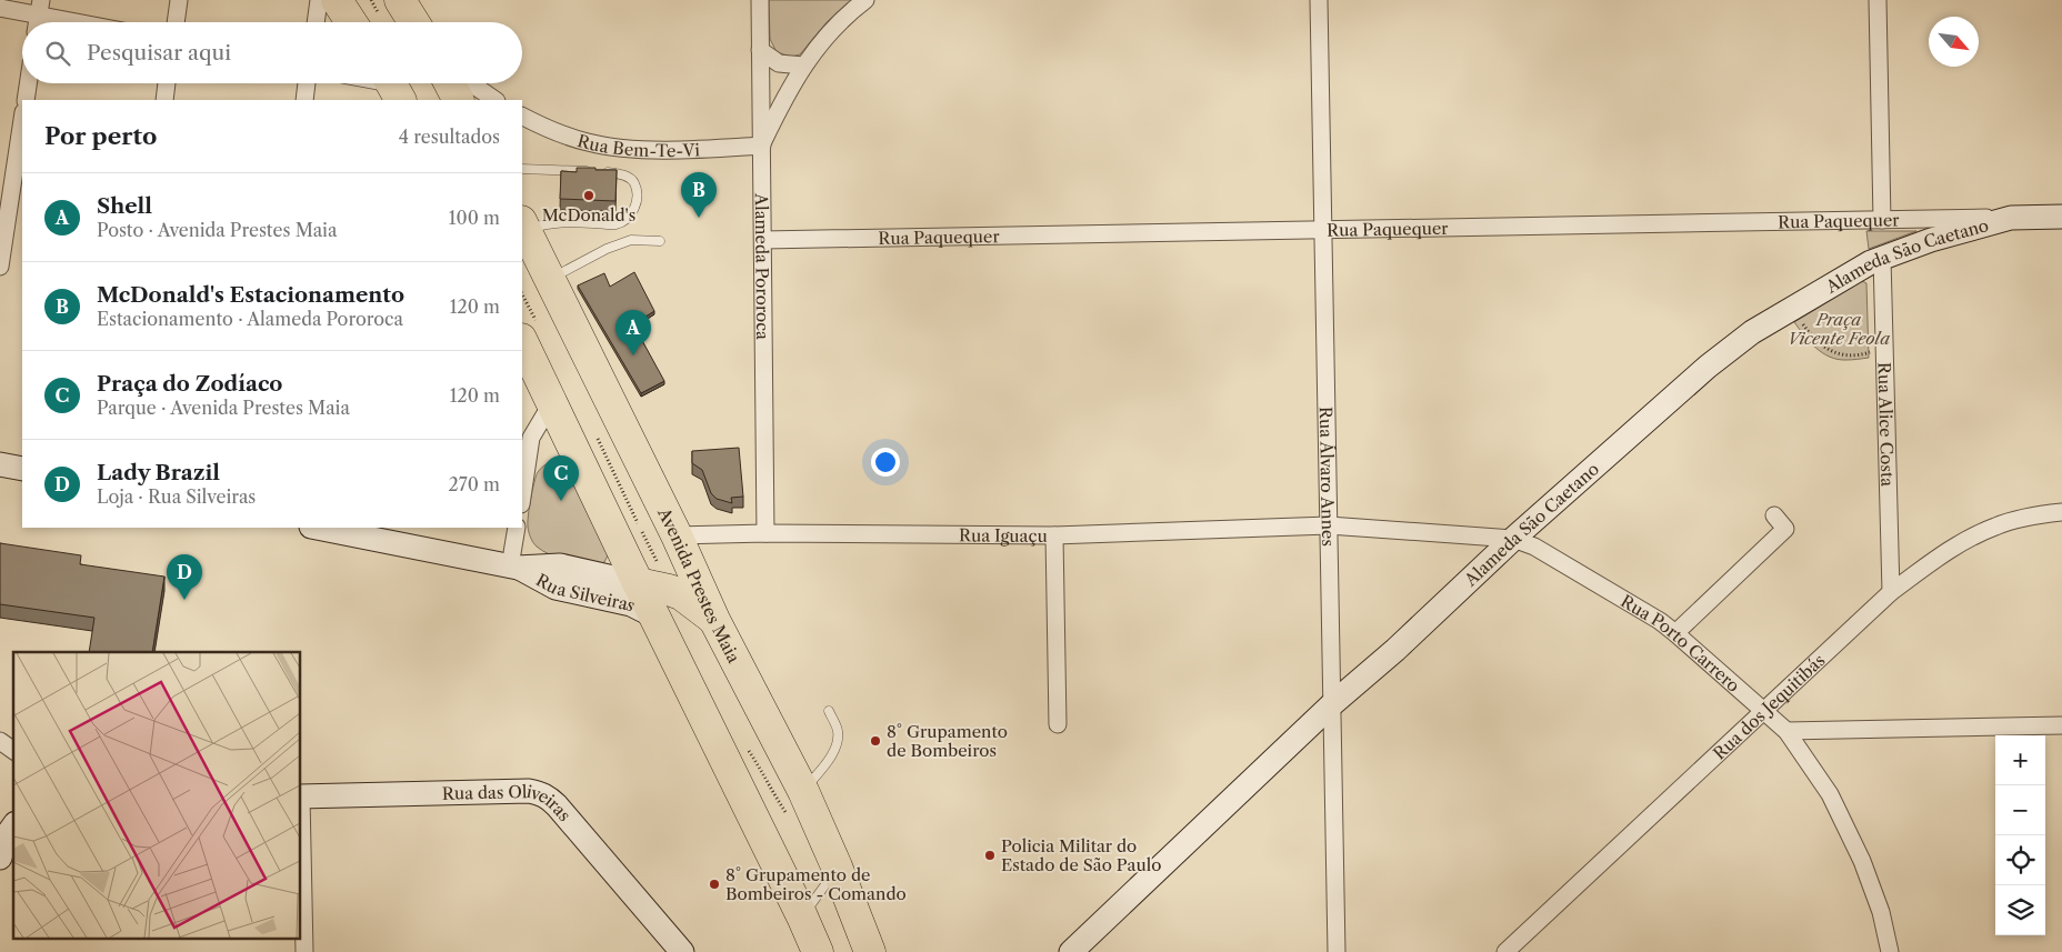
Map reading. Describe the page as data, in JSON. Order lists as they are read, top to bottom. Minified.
{"streets":{"highway":["Avenida Prestes Maia"],"main road":["Alameda São Caetano","Rua Silveiras","Rua das Oliveiras"],"street":["Rua Bem-Te-Vi","Rua Paquequer","Alameda Pororoca","Rua Alice Costa","Rua Álvaro Annes","Rua Iguaçu","Rua Porto Carrero","Rua dos Jequitibás"]},"crossings":[["Rua Bem-Te-Vi","Alameda Pororoca"],["Rua Paquequer","Alameda São Caetano"],["Rua Paquequer","Alameda Pororoca"],["Rua Paquequer","Rua Álvaro Annes"],["Alameda São Caetano","Rua Alice Costa"],["Alameda São Caetano","Rua Álvaro Annes"],["Alameda São Caetano","Rua Porto Carrero"],["Alameda Pororoca","Rua Iguaçu"],["Rua Alice Costa","Rua dos Jequitibás"],["Rua Álvaro Annes","Rua Iguaçu"],["Rua Álvaro Annes","Rua Porto Carrero"],["Rua Iguaçu","Avenida Prestes Maia"],["Rua Iguaçu","Rua Porto Carrero"],["Rua Porto Carrero","Rua dos Jequitibás"]],"parks":["Praça Vicente Feola"],"places":["McDonald's","8° Grupamento de Bombeiros","Policia Militar do Estado de São Paulo","8° Grupamento de Bombeiros - Comando"],"north":"bottom right","page":{"search":"Pesquisar aqui","heading":["Por perto","4 resultados"],"pins":["B","A","C","D"],"list":[{"mark":"A","name":"Shell","note":"Posto · Avenida Prestes Maia","value":"100 m"},{"mark":"B","name":"McDonald's Estacionamento","note":"Estacionamento · Alameda Pororoca","value":"120 m"},{"mark":"C","name":"Praça do Zodíaco","note":"Parque · Avenida Prestes Maia","value":"120 m"},{"mark":"D","name":"Lady Brazil","note":"Loja · Rua Silveiras","value":"270 m"}],"map_buttons":["+","−"]}}
